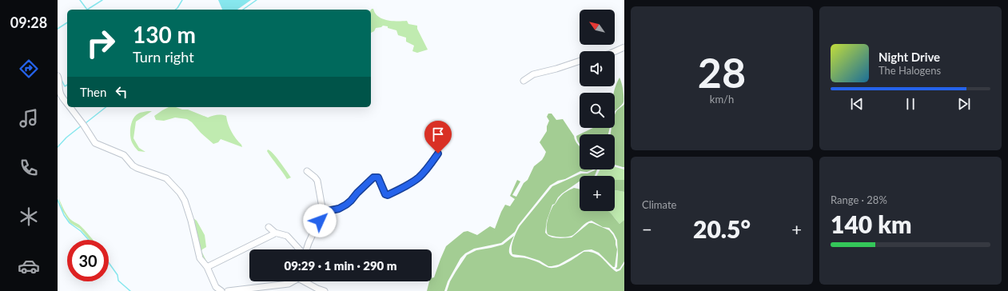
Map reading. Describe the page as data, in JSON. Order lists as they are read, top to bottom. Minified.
{"north":"top left","page":{"tabs":"09:28","tile":[["28","km/h"],"Climate",["Range · 28%","140 km"]],"map_buttons":"+","turn":["130 m","Turn right"],"song":["Night Drive","The Halogens"],"then":"Then","heat":["−","20.5°","+"],"limit":"30","trip":"09:29 · 1 min · 290 m"}}
